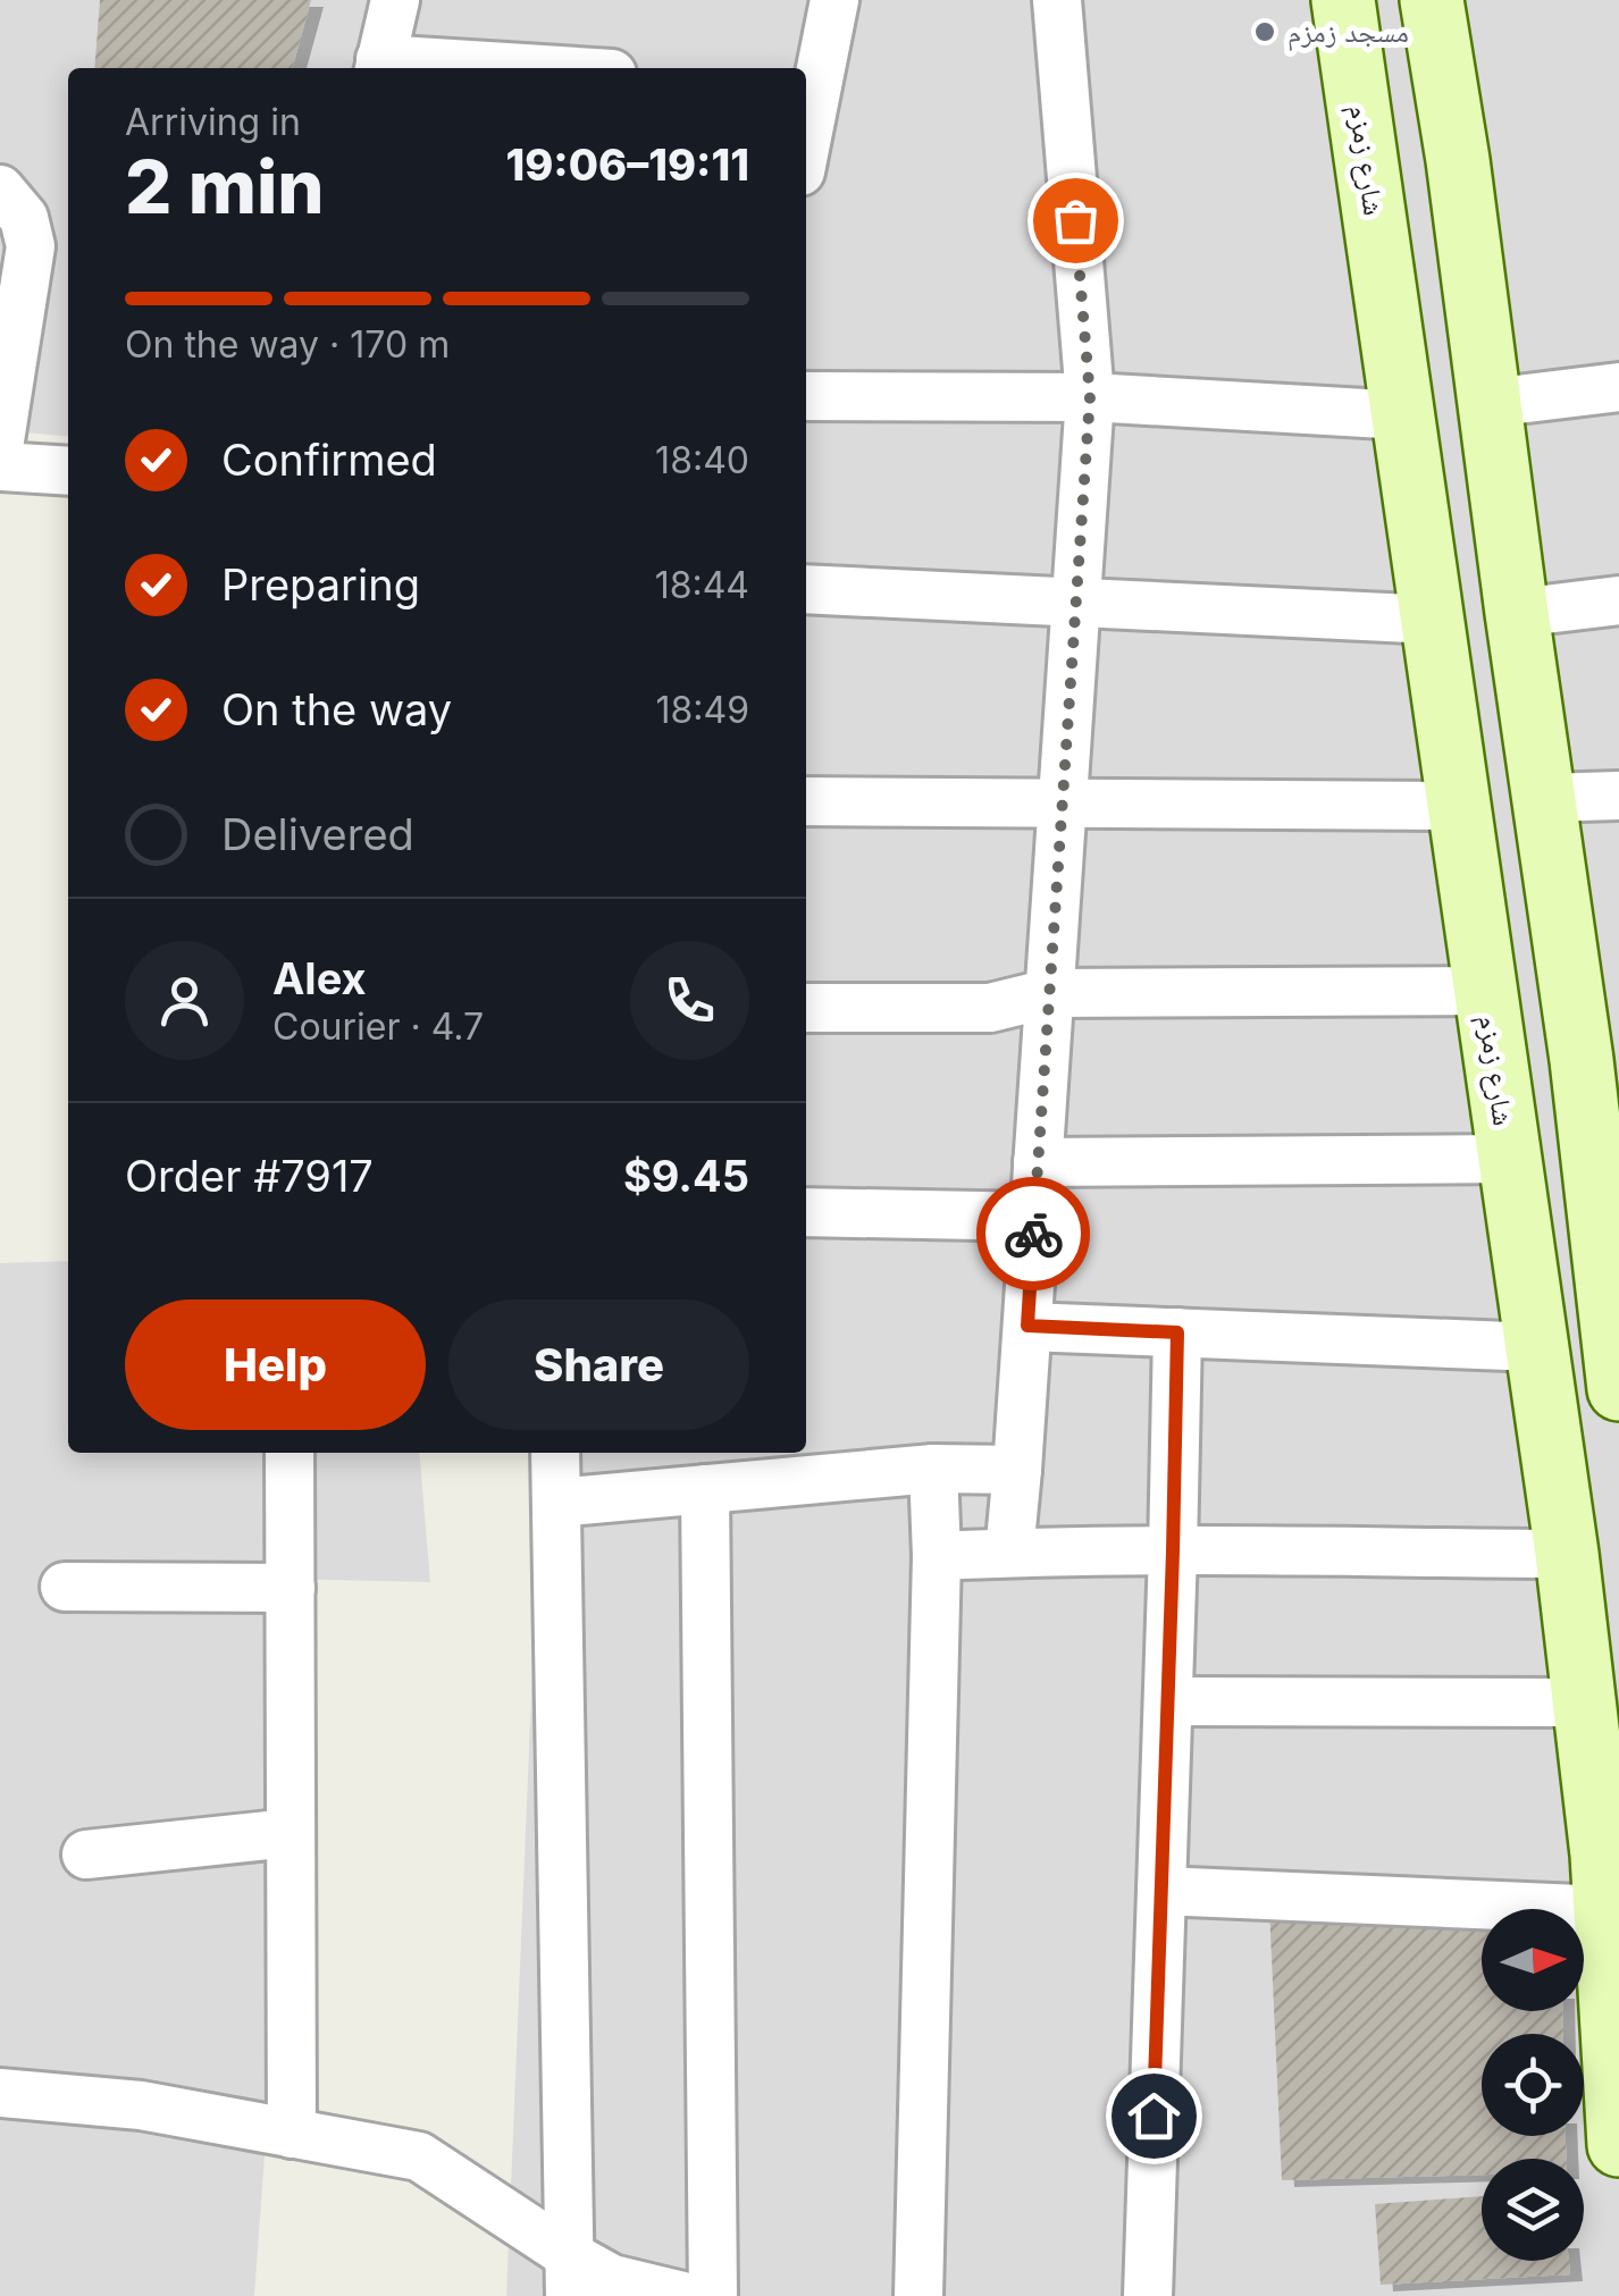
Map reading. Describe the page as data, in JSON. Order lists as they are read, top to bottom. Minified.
{"streets":{"main road":["شارع زمزم"]},"places":["مسجد زمزم"],"north":"right","page":{"heading":["2 min","Arriving in","19:06–19:11"],"panel":["Alex","Courier · 4.7","Order #7917","$9.45"],"bar":"On the way · 170 m","list":[["Confirmed","18:40"],["Preparing","18:44"],["On the way","18:49"],"Delivered"],"buttons":["Help","Share"]}}
